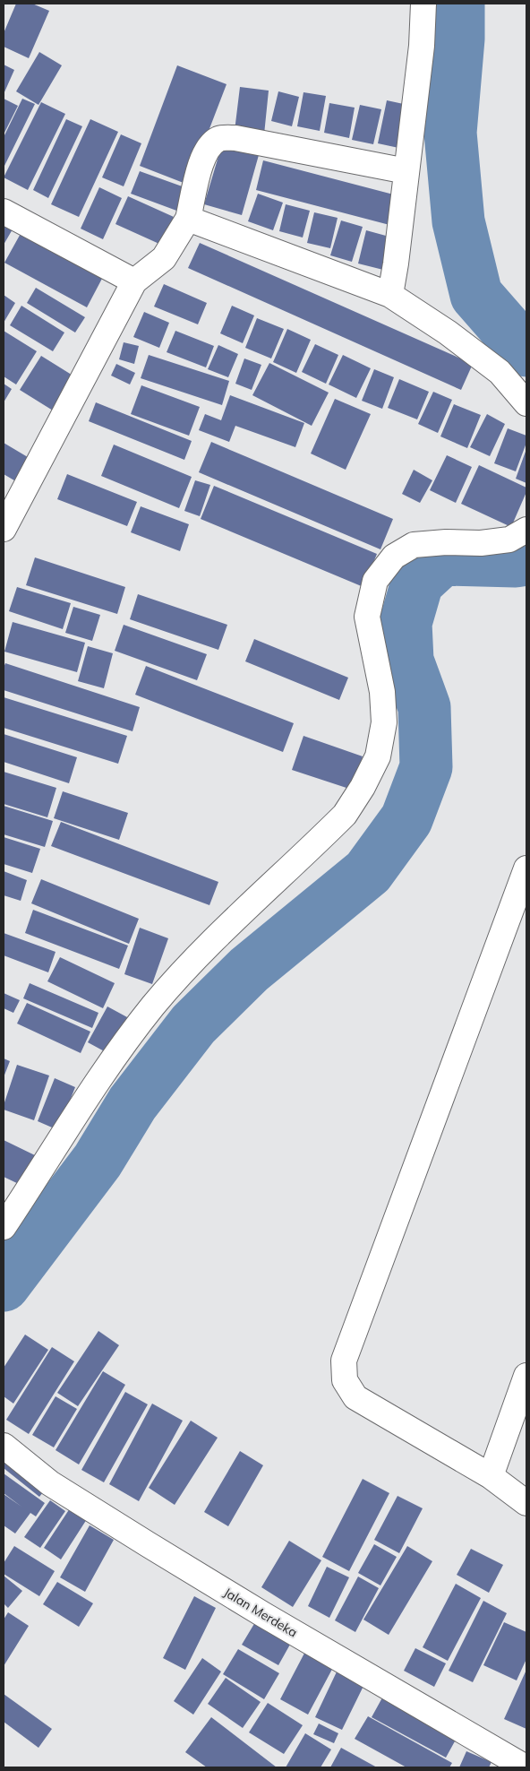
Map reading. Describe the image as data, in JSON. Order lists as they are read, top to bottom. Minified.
{"streets":{"street":["Jalan Merdeka"]}}
